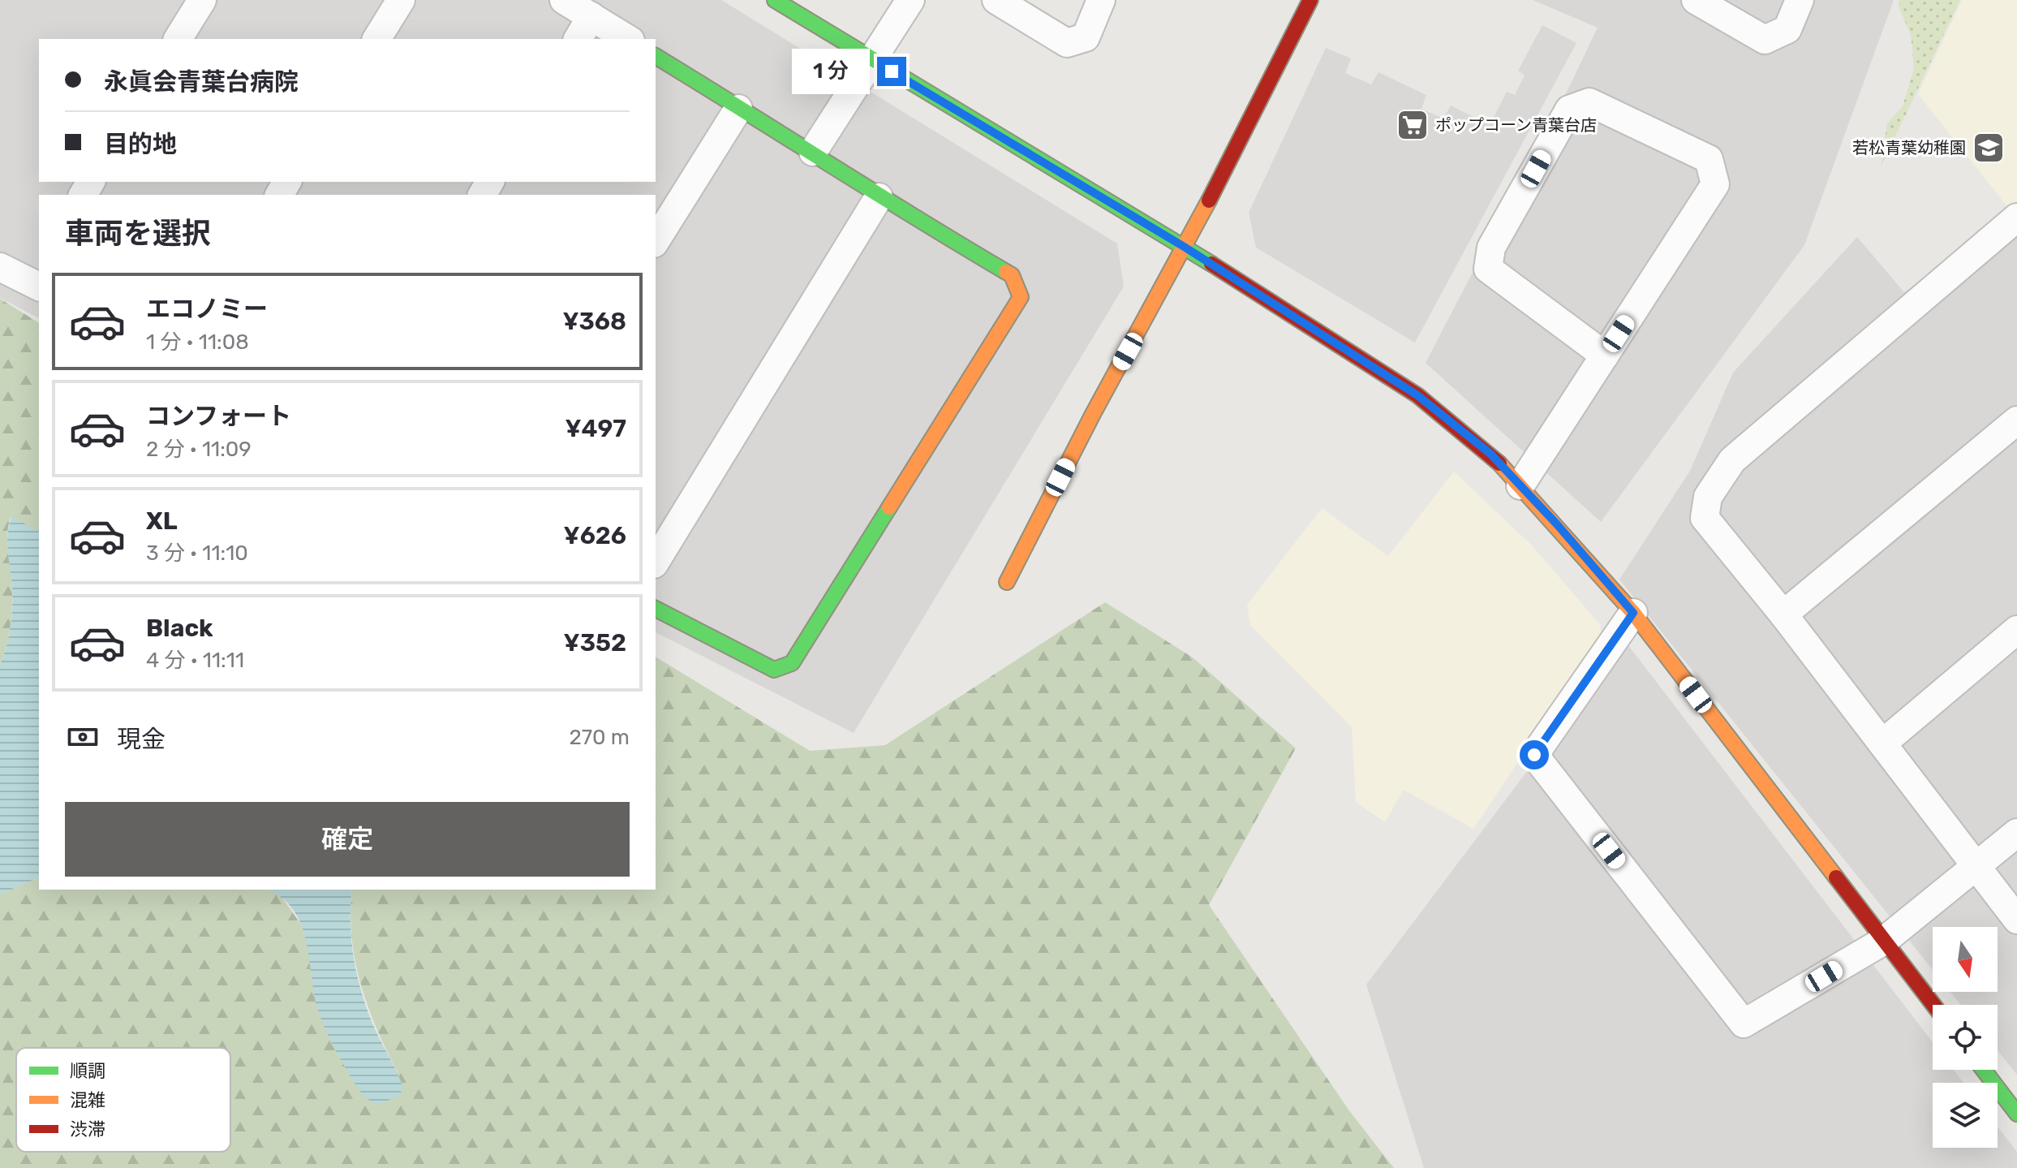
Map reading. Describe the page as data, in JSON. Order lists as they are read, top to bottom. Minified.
{"places":{"supermarket":["ポップコーン青葉台店"],"school or university":["若松青葉幼稚園"]},"legend":["順調","混雑","渋滞"],"north":"bottom","page":{"banner":["永眞会青葉台病院","目的地"],"bubble":"1 分","heading":"車両を選択","list":[{"name":"エコノミー","note":"1 分 · 11:08","value":"¥368"},{"name":"コンフォート","note":"2 分 · 11:09","value":"¥497"},{"name":"XL","note":"3 分 · 11:10","value":"¥626"},{"name":"Black","note":"4 分 · 11:11","value":"¥352"}],"pay":["現金","270 m"],"buttons":"確定"}}
